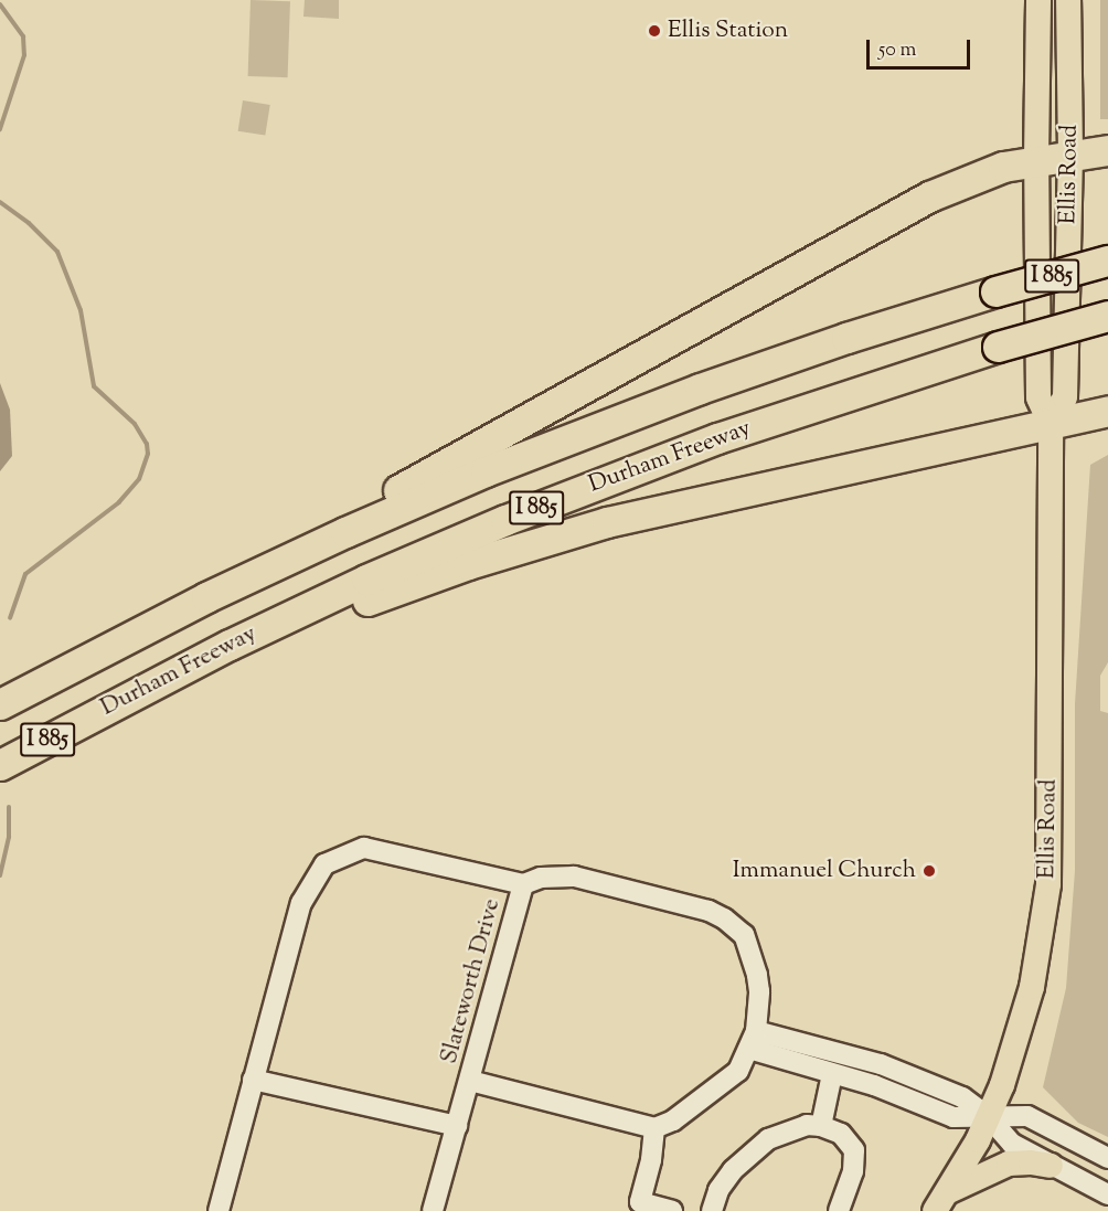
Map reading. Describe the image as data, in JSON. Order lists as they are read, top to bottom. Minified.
{"streets":{"highway":["I 885","Durham Freeway"],"main road":["Ellis Road"],"street":["Slateworth Drive"]},"places":["Ellis Station","Immanuel Church"],"scale_bar":"50 m"}
